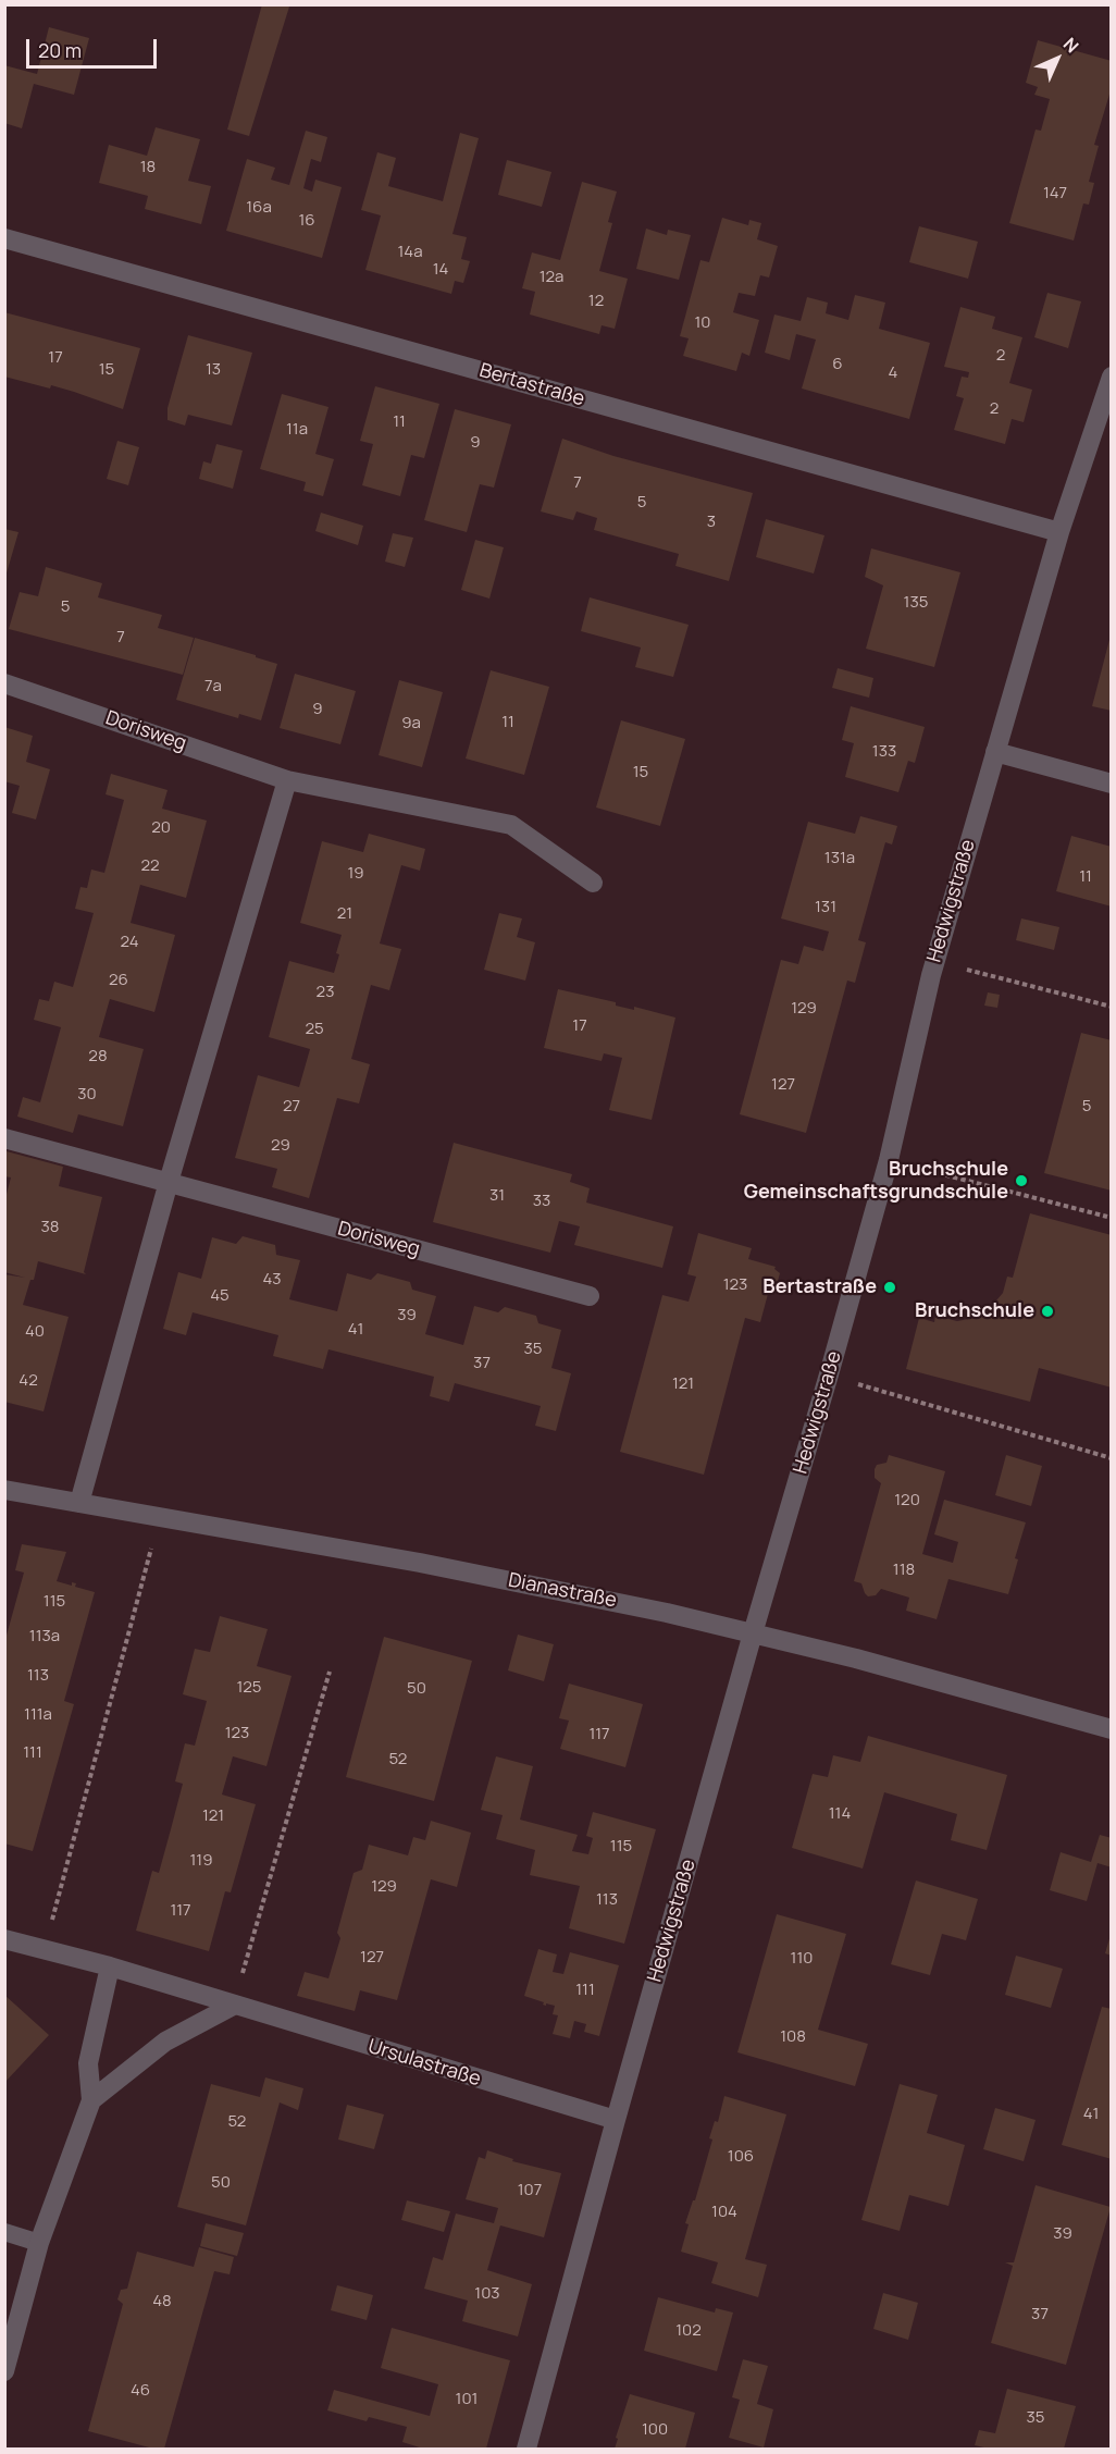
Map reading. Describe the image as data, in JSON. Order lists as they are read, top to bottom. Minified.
{"streets":{"street":["Bertastraße","Dorisweg","Hedwigstraße","Dianastraße","Ursulastraße"]},"crossings":[["Bertastraße","Hedwigstraße"],["Hedwigstraße","Dianastraße"],["Hedwigstraße","Ursulastraße"]],"places":["Bruchschule Gemeinschaftsgrundschule","Bertastraße","Bruchschule"],"house_numbers":["18","147","16a","16","14a","14","12a","12","10","2","17","6","15","13","4","2","11","11a","9","7","5","3","135","5","7","7a","9","11","9a","133","15","20","131a","22","19","11","131","21","24","26","23","129","17","25","28","127","30","27","5","29","31","33","38","43","123","45","39","41","40","35","37","42","121","120","118","115","113a","113","125","50","111a","123","117","111","52","114","121","115","119","129","113","117","127","110","111","108","41","52","106","50","107","104","39","103","48","37","102","46","101","35","100"],"scale_bar":"20 m","north":"top right"}
